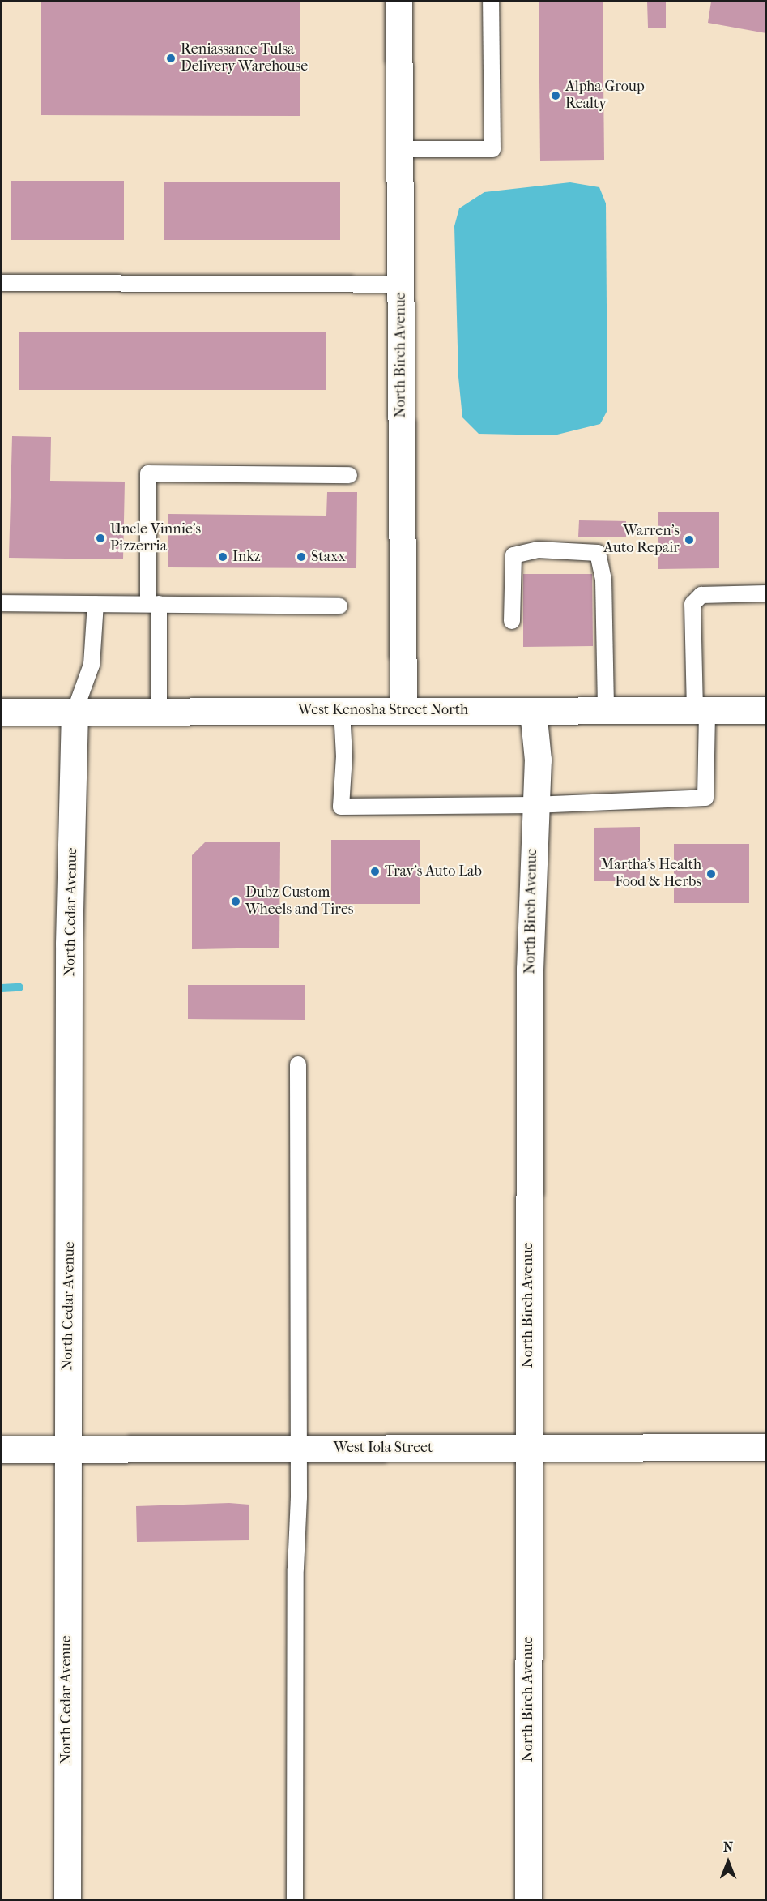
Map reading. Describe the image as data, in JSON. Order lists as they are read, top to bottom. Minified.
{"streets":{"street":["North Birch Avenue","West Kenosha Street North","North Cedar Avenue","West Iola Street"]},"crossings":[["North Birch Avenue","West Kenosha Street North"],["North Birch Avenue","West Iola Street"],["West Kenosha Street North","North Cedar Avenue"],["North Cedar Avenue","West Iola Street"]],"places":["Reniassance Tulsa Delivery Warehouse","Alpha Group Realty","Uncle Vinnie's Pizzerria","Warren's Auto Repair","Inkz","Staxx","Trav's Auto Lab","Martha's Health Food & Herbs","Dubz Custom Wheels and Tires"],"north":"top"}
